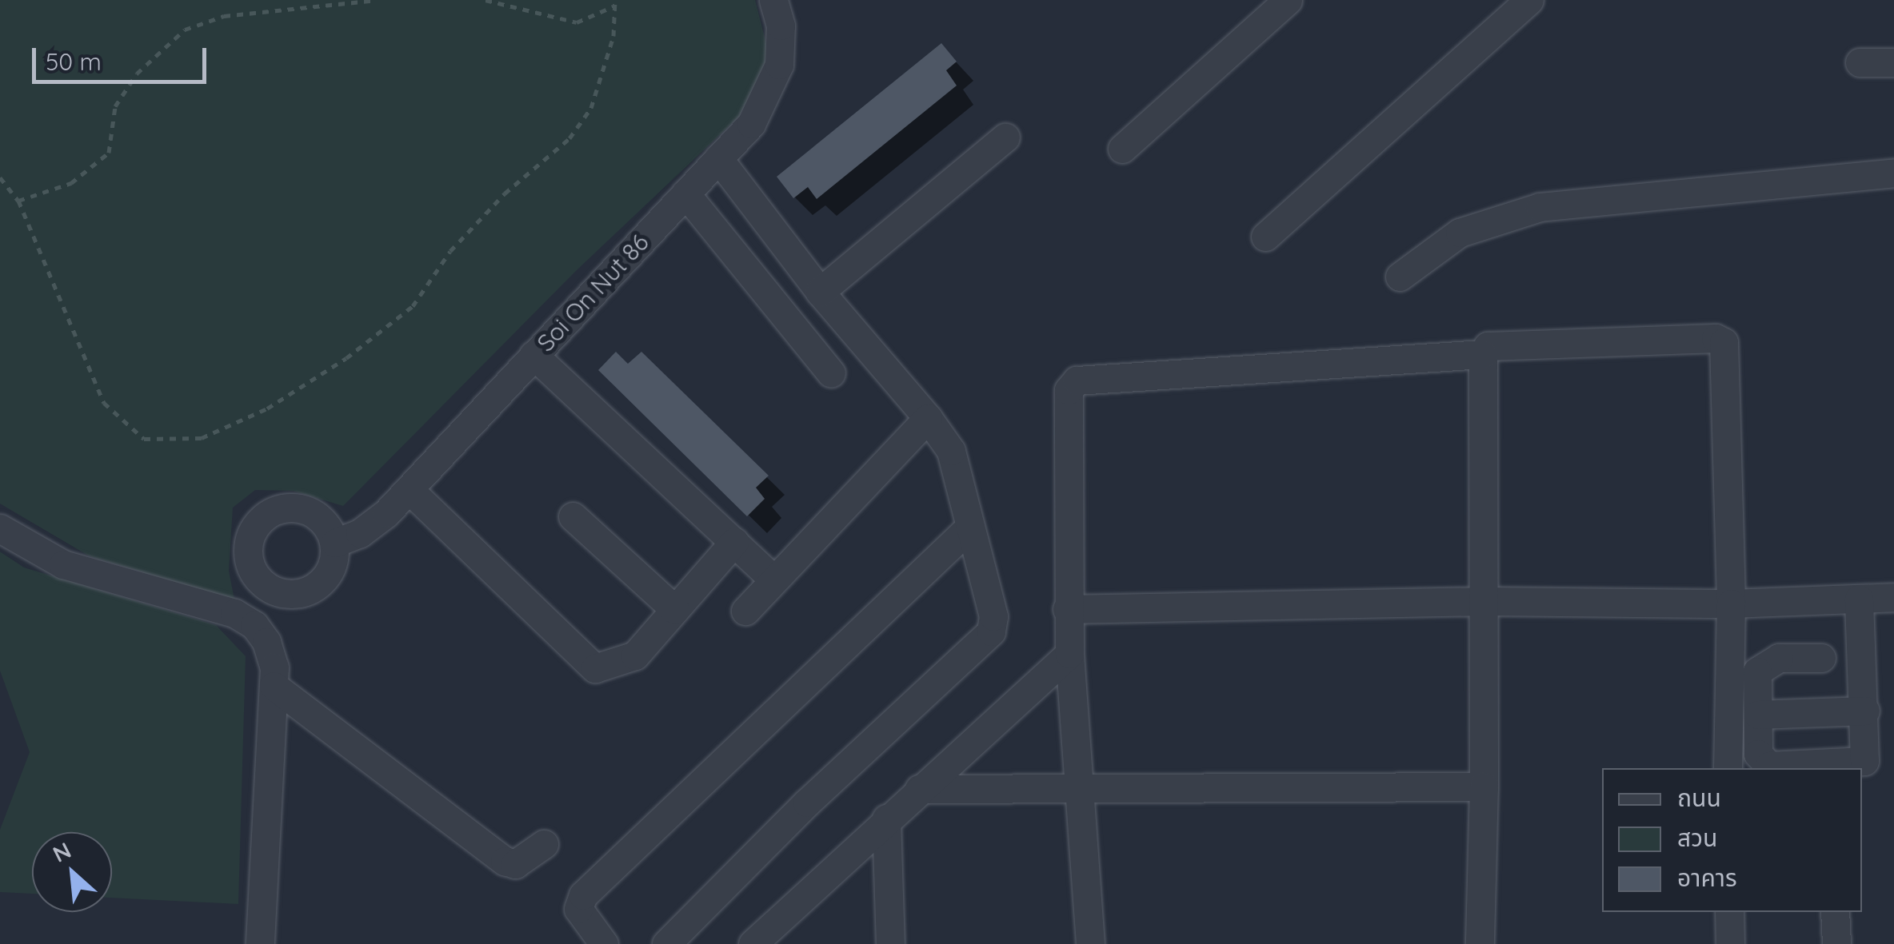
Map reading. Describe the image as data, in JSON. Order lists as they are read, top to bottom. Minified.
{"streets":{"street":["Soi On Nut 86"]},"legend":["ถนน","สวน","อาคาร"],"scale_bar":"50 m","north":"top left"}
